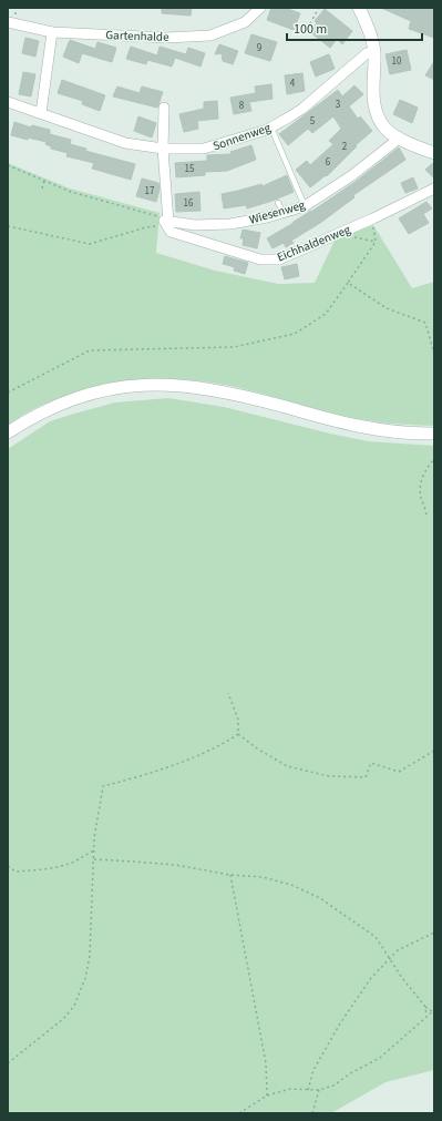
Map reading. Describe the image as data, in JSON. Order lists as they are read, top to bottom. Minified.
{"streets":{"street":["Gartenhalde","Sonnenweg","Wiesenweg","Eichhaldenweg"]},"crossings":[["Wiesenweg","Eichhaldenweg"]],"house_numbers":["9","10","4","3","8","5","2","6","15","17","16"],"scale_bar":"100 m"}
